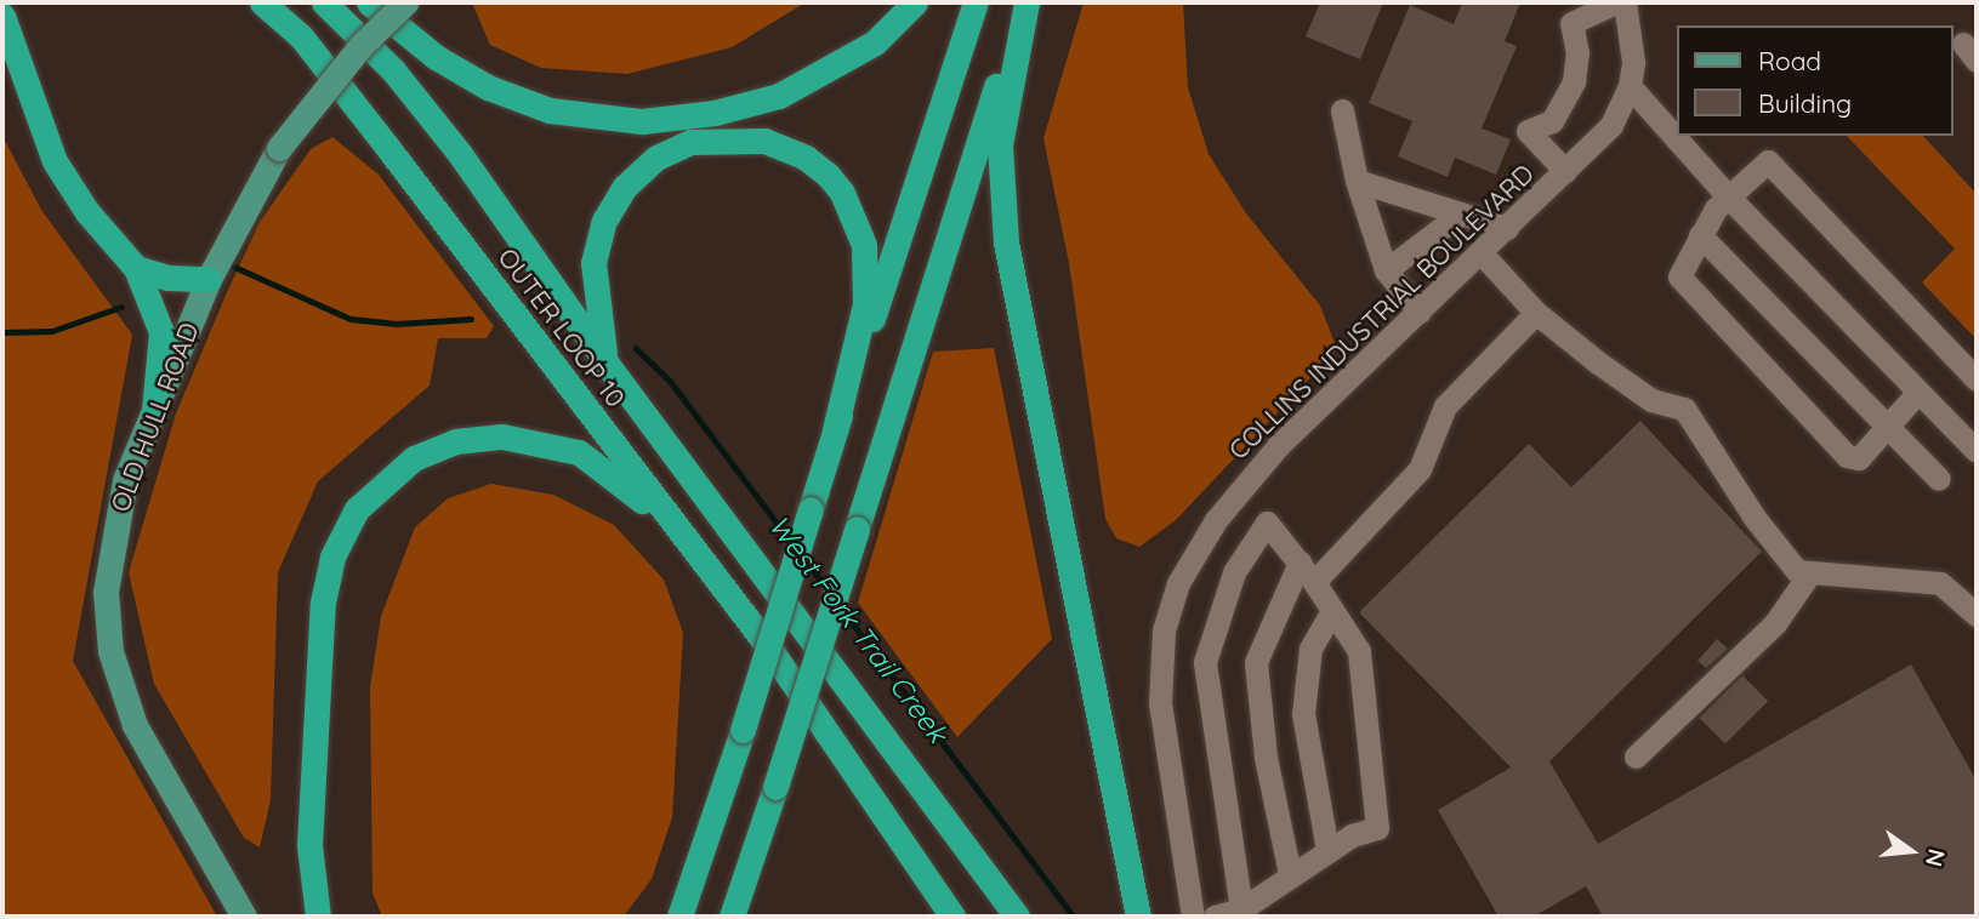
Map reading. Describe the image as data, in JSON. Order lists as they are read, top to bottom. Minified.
{"streets":{"highway":["OUTER LOOP 10"],"main road":["OLD HULL ROAD"],"street":["COLLINS INDUSTRIAL BOULEVARD"]},"water":["West Fork Trail Creek"],"legend":["Road","Building"],"north":"right"}
